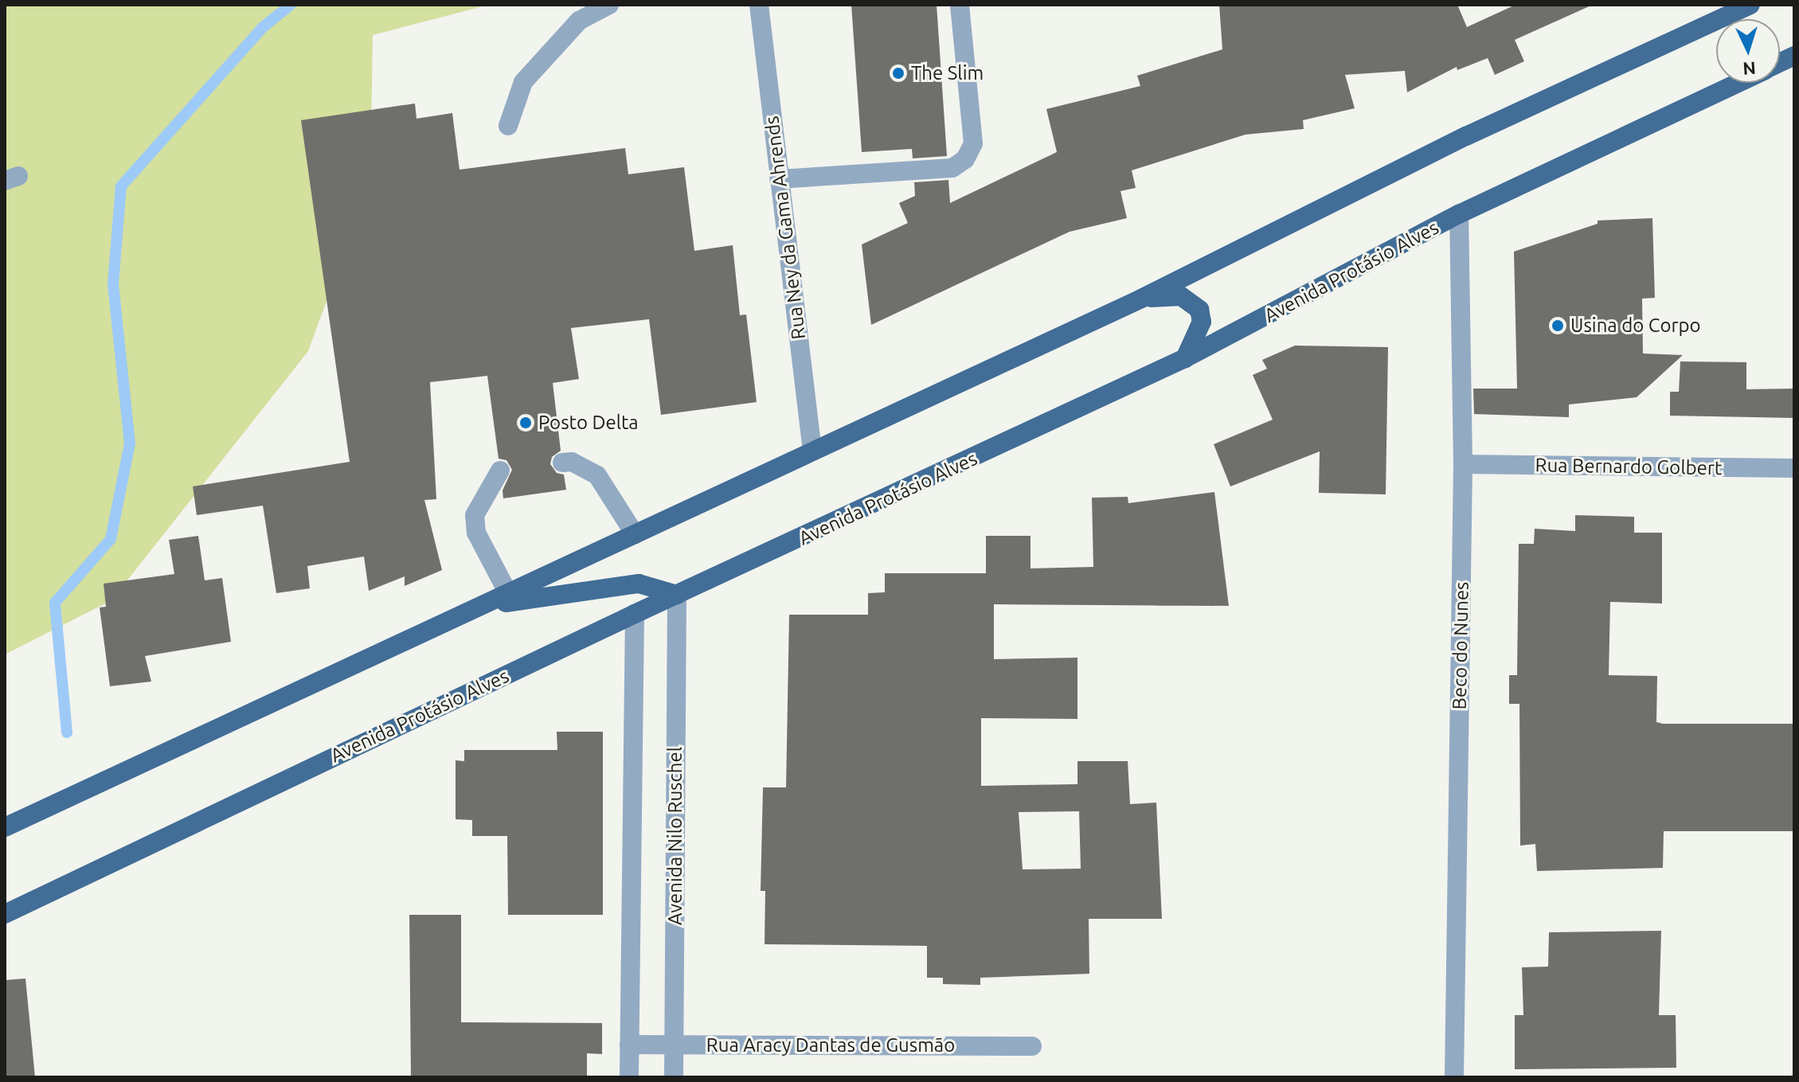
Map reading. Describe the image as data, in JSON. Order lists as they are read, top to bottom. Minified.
{"streets":{"main road":["Avenida Protásio Alves"],"street":["Rua Ney da Gama Ahrends","Rua Bernardo Golbert","Beco do Nunes","Avenida Nilo Ruschel","Rua Aracy Dantas de Gusmão"]},"crossings":[["Avenida Protásio Alves","Beco do Nunes"],["Avenida Protásio Alves","Avenida Nilo Ruschel"],["Rua Bernardo Golbert","Beco do Nunes"],["Avenida Nilo Ruschel","Rua Aracy Dantas de Gusmão"]],"places":["The Slim","Usina do Corpo","Posto Delta"],"north":"bottom"}
